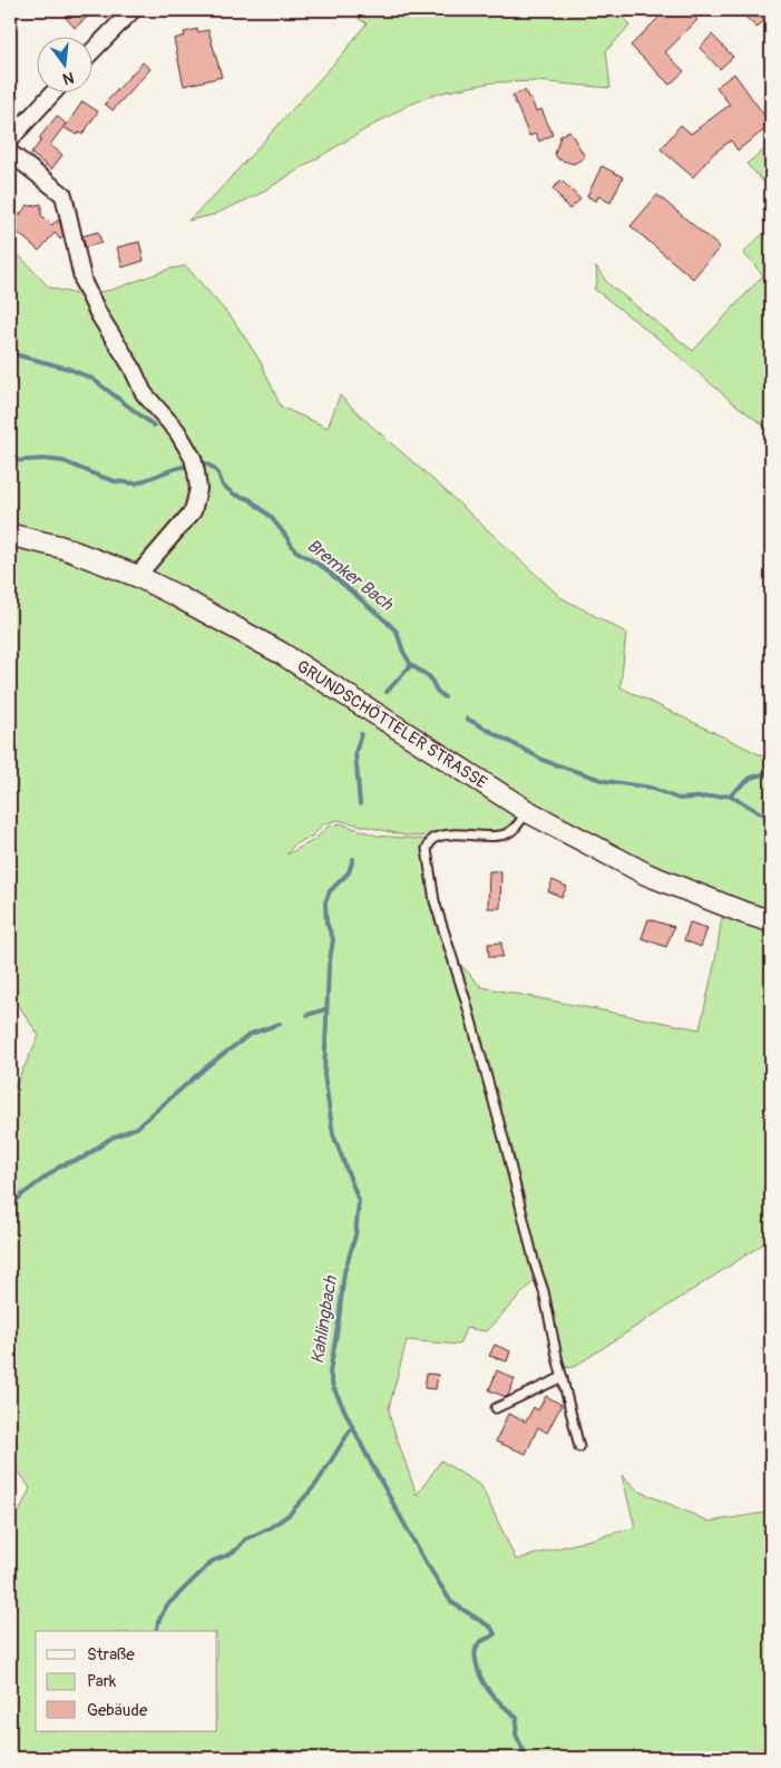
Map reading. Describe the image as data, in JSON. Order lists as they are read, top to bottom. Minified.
{"streets":{"main road":["GRUNDSCHÖTTELER STRASSE"]},"water":["Bremker Bach","Kahlingbach"],"legend":["Straße","Park","Gebäude"],"north":"bottom"}
